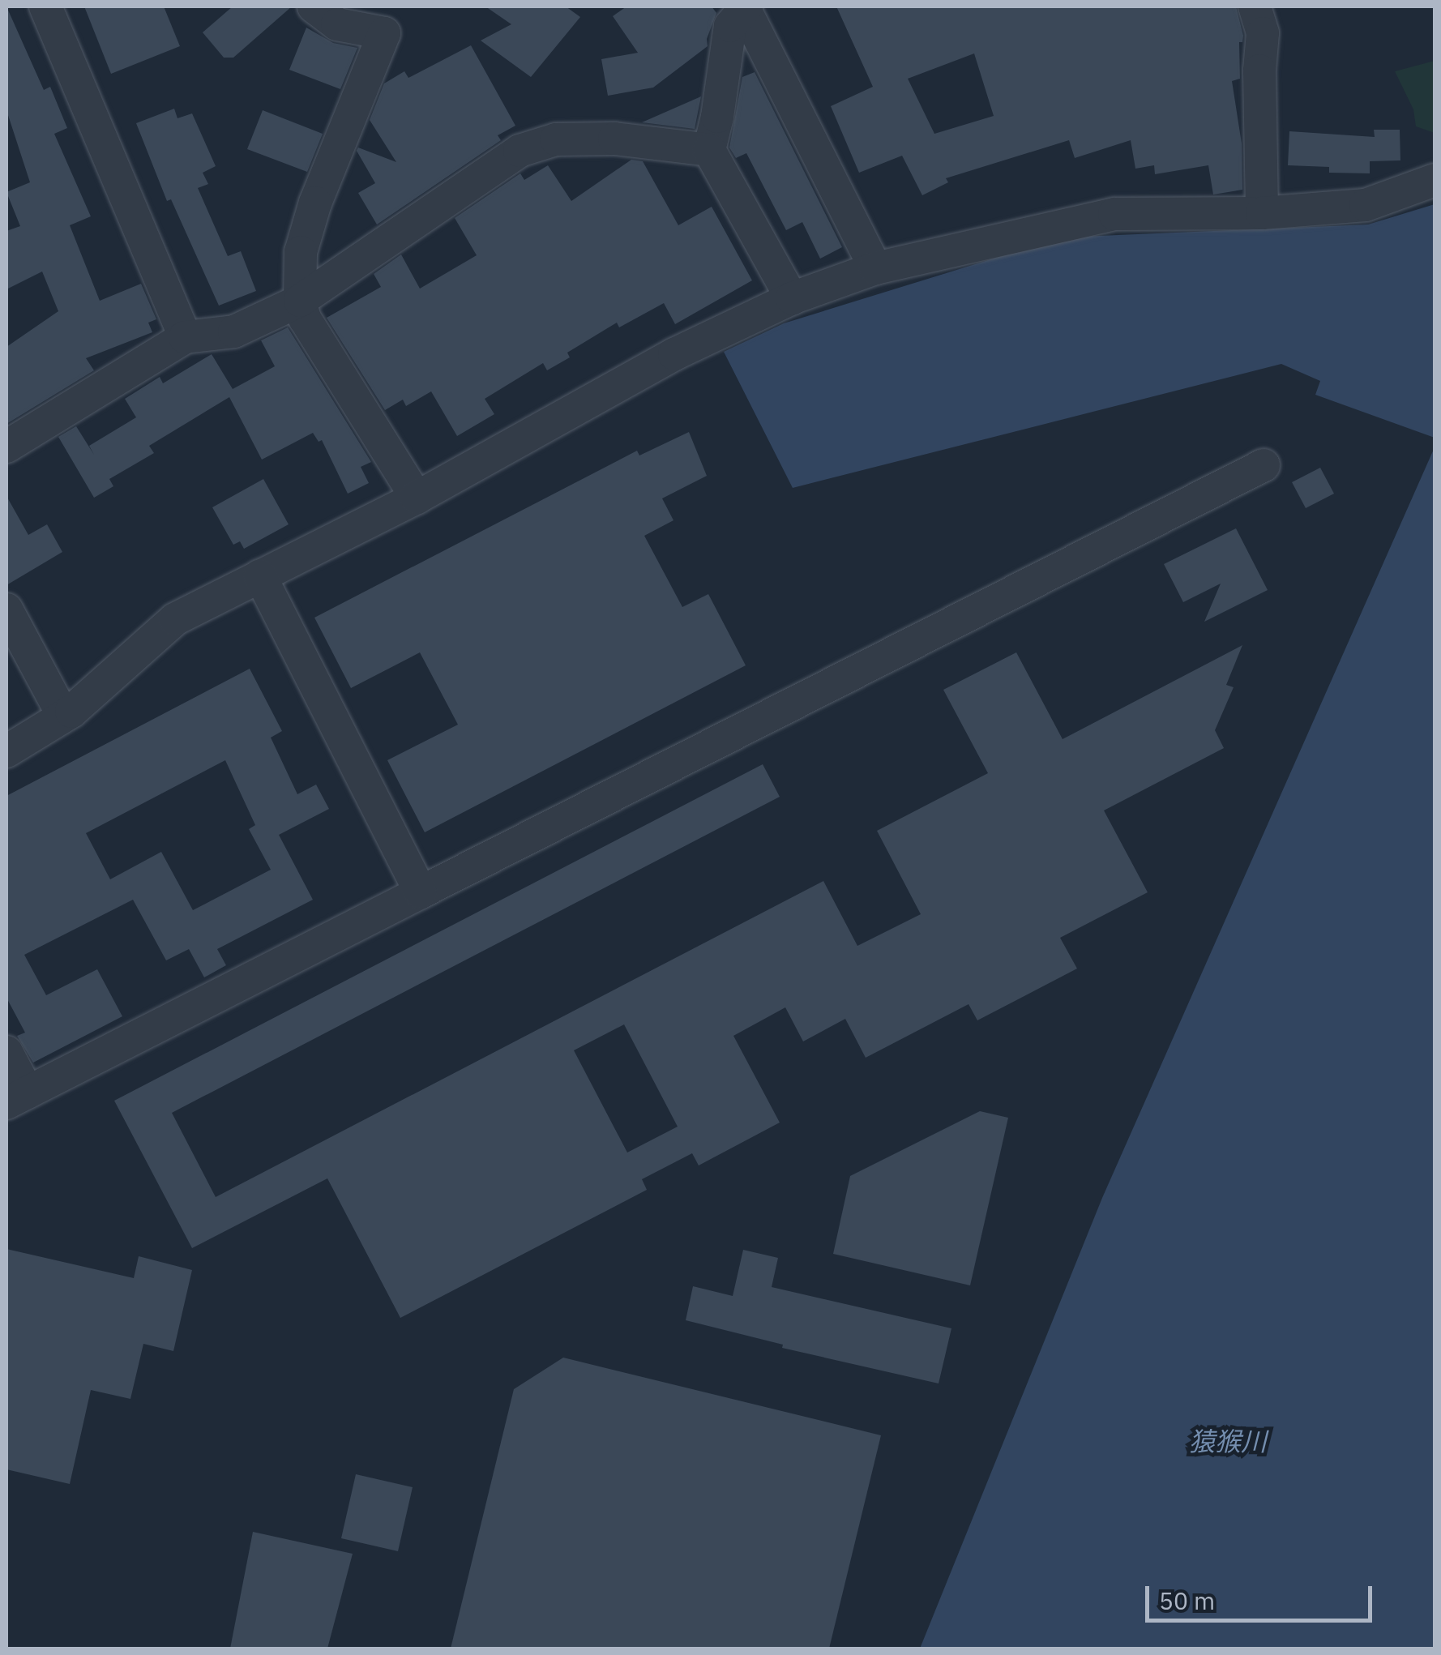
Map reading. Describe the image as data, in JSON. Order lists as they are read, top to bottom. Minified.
{"water":["猿猴川"],"scale_bar":"50 m"}
